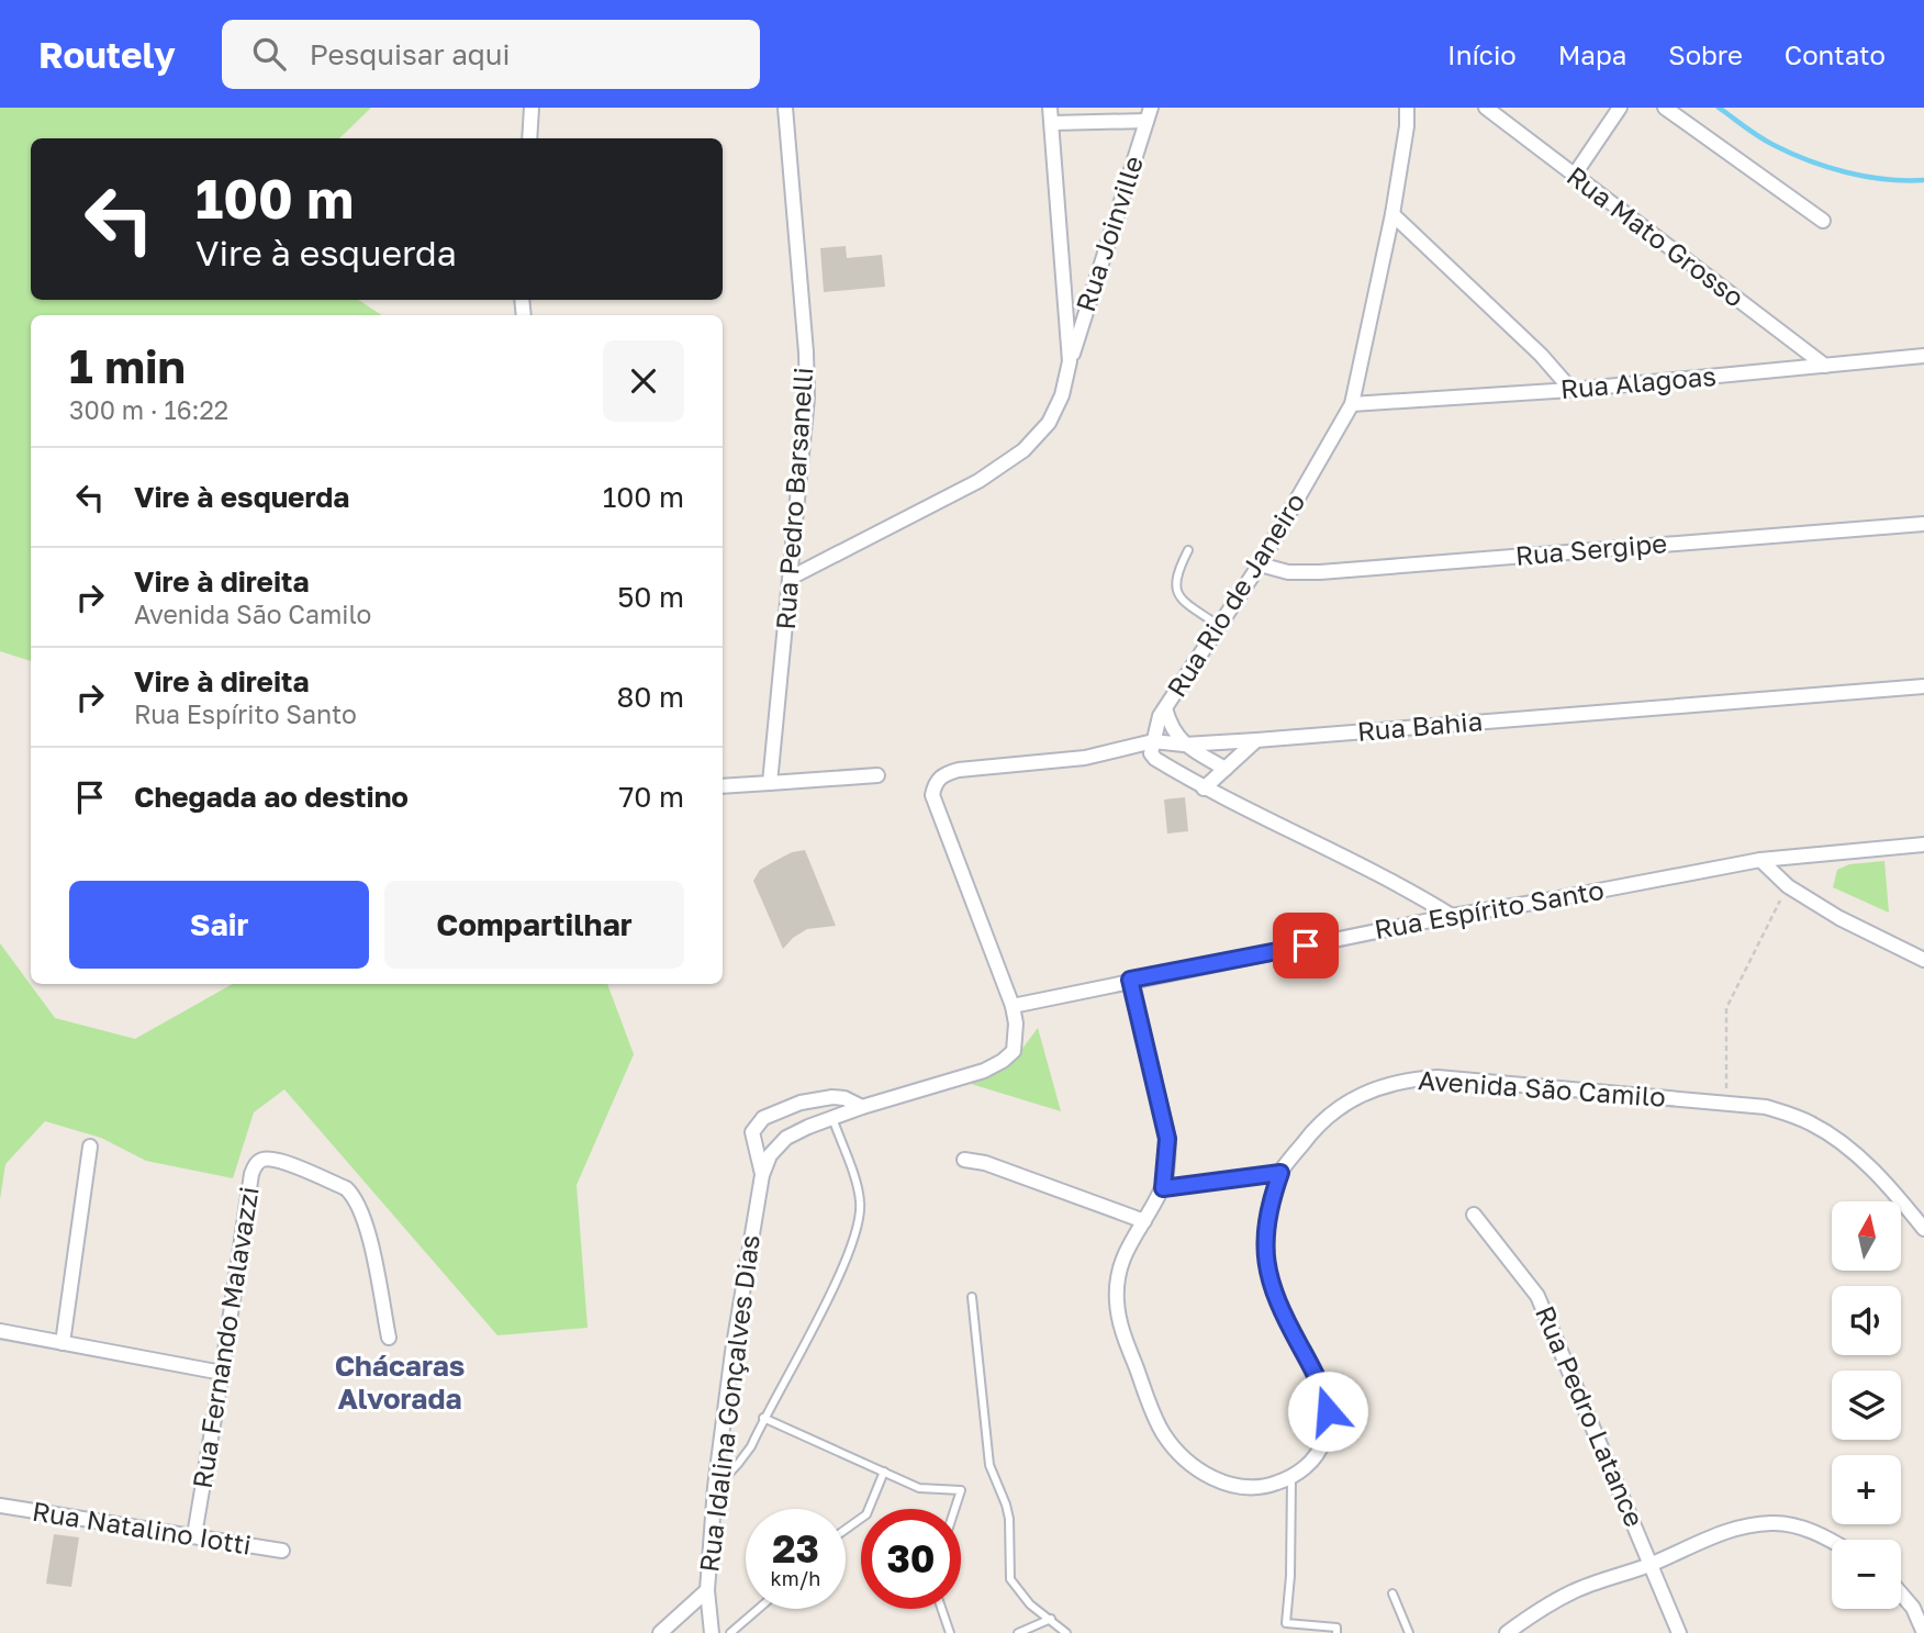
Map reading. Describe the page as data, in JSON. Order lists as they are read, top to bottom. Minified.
{"streets":{"street":["Rua Joinville","Rua Mato Grosso","Rua Alagoas","Rua Pedro Barsanelli","Rua Sergipe","Rua Rio de Janeiro","Rua Bahia","Rua Espírito Santo","Avenida São Camilo","Rua Fernando Malavazzi","Rua Idalina Gonçalves Dias","Rua Pedro Latance","Rua Natalino Iotti"]},"crossings":[["Rua Mato Grosso","Rua Alagoas"],["Rua Alagoas","Rua Rio de Janeiro"],["Rua Sergipe","Rua Rio de Janeiro"],["Rua Rio de Janeiro","Rua Bahia"],["Rua Bahia","Rua Espírito Santo"],["Rua Espírito Santo","Avenida São Camilo"],["Rua Fernando Malavazzi","Rua Natalino Iotti"]],"districts":["Chácaras Alvorada"],"north":"top","page":{"header":"Routely","search":"Pesquisar aqui","nav":["Início","Mapa","Sobre","Contato"],"turn":["100 m","Vire à esquerda"],"heading":["1 min","300 m · 16:22"],"list":[{"name":"Vire à esquerda","value":"100 m"},{"name":"Vire à direita","note":"Avenida São Camilo","value":"50 m"},{"name":"Vire à direita","note":"Rua Espírito Santo","value":"80 m"},{"name":"Chegada ao destino","value":"70 m"}],"buttons":["Sair","Compartilhar"],"map_buttons":["+","−"],"speed":"23 km/h","limit":"30"}}
